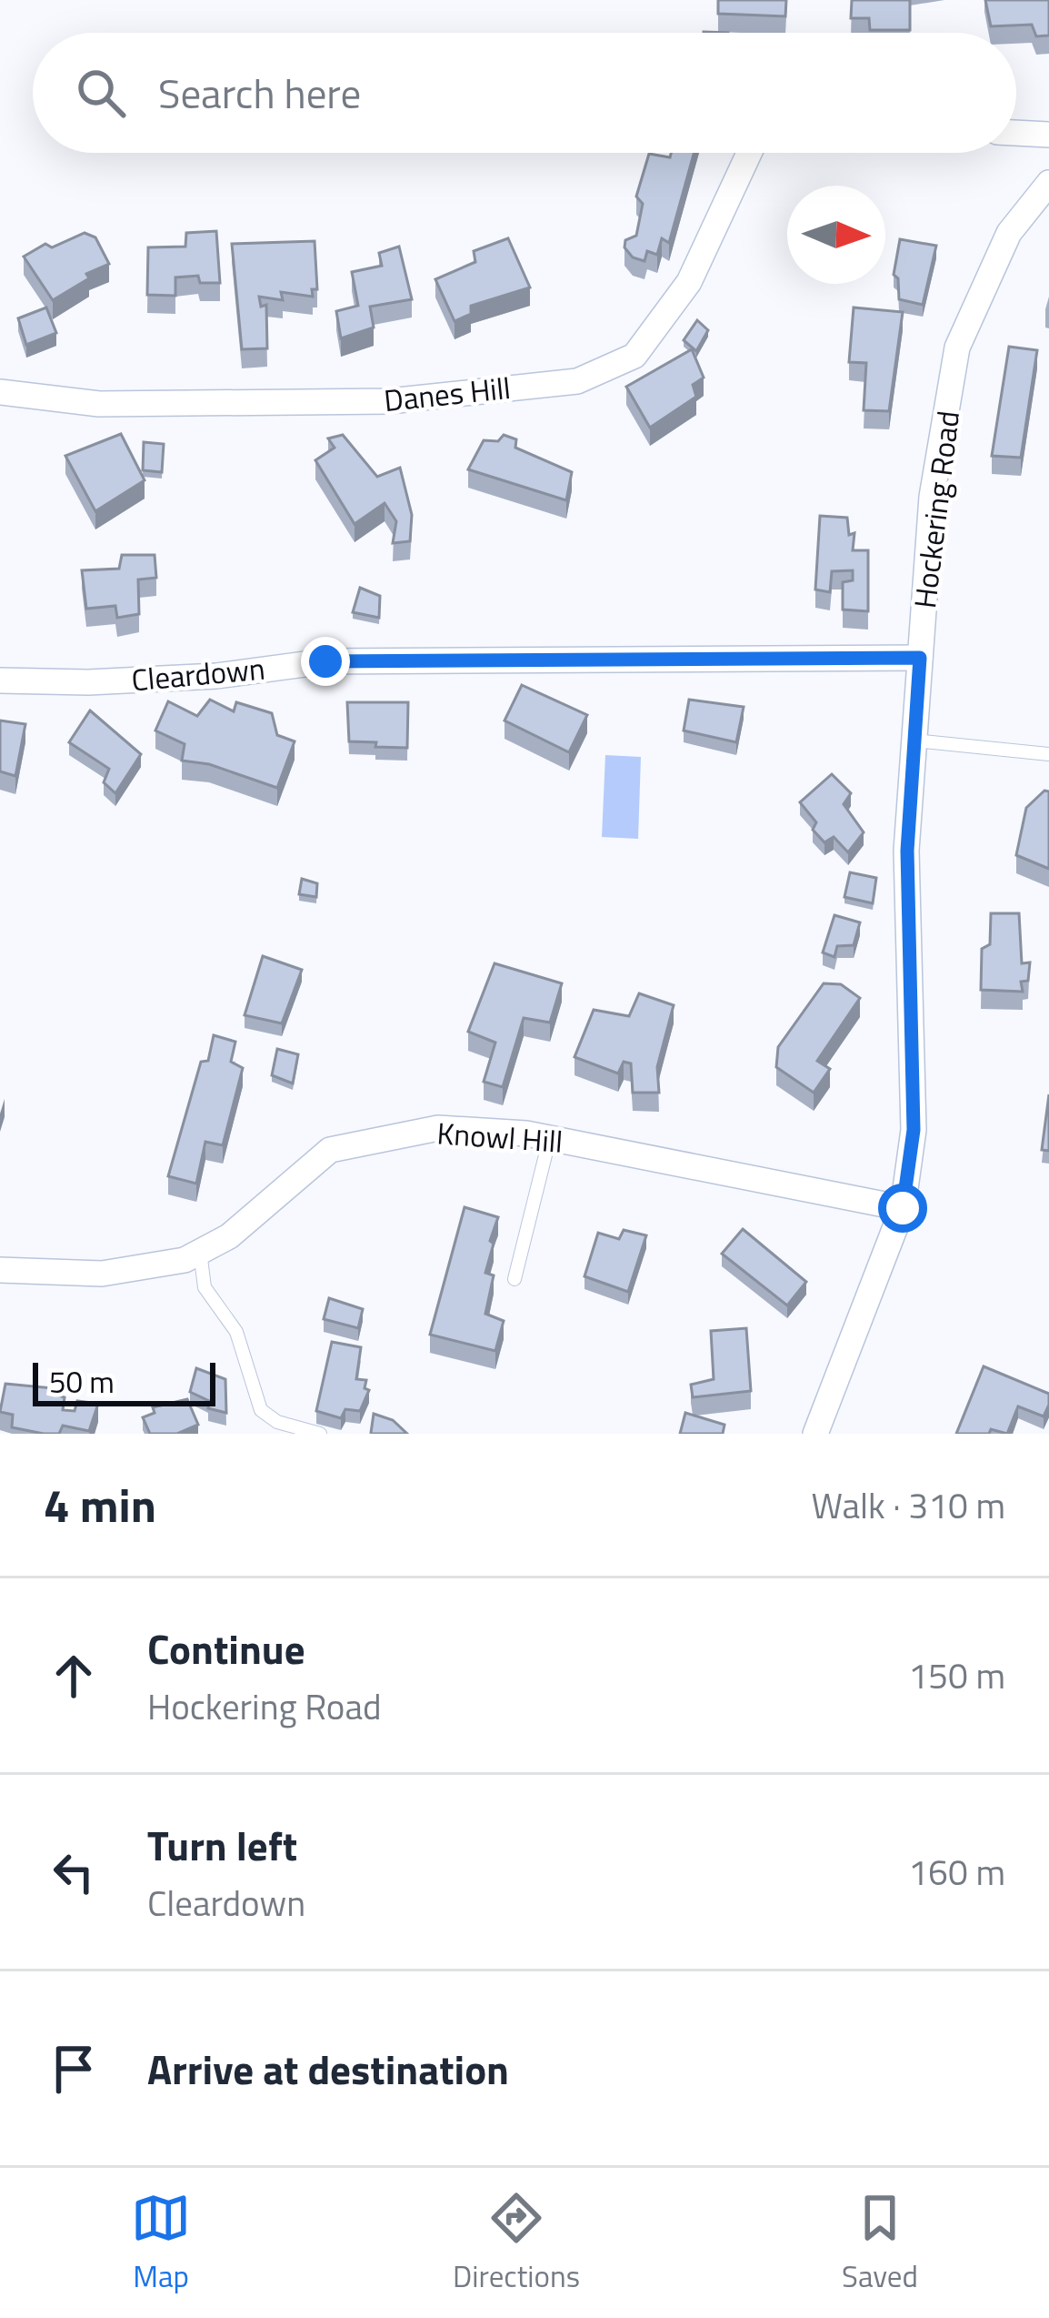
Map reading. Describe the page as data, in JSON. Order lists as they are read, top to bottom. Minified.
{"streets":{"street":["Danes Hill","Hockering Road","Cleardown","Knowl Hill"]},"crossings":[["Hockering Road","Cleardown"],["Hockering Road","Knowl Hill"]],"scale_bar":"50 m","north":"right","page":{"search":"Search here","scale":"50 m","heading":["4 min","Walk · 310 m"],"list":[["Continue","Hockering Road","150 m"],["Turn left","Cleardown","160 m"],"Arrive at destination"],"nav":["Map","Directions","Saved"]}}
